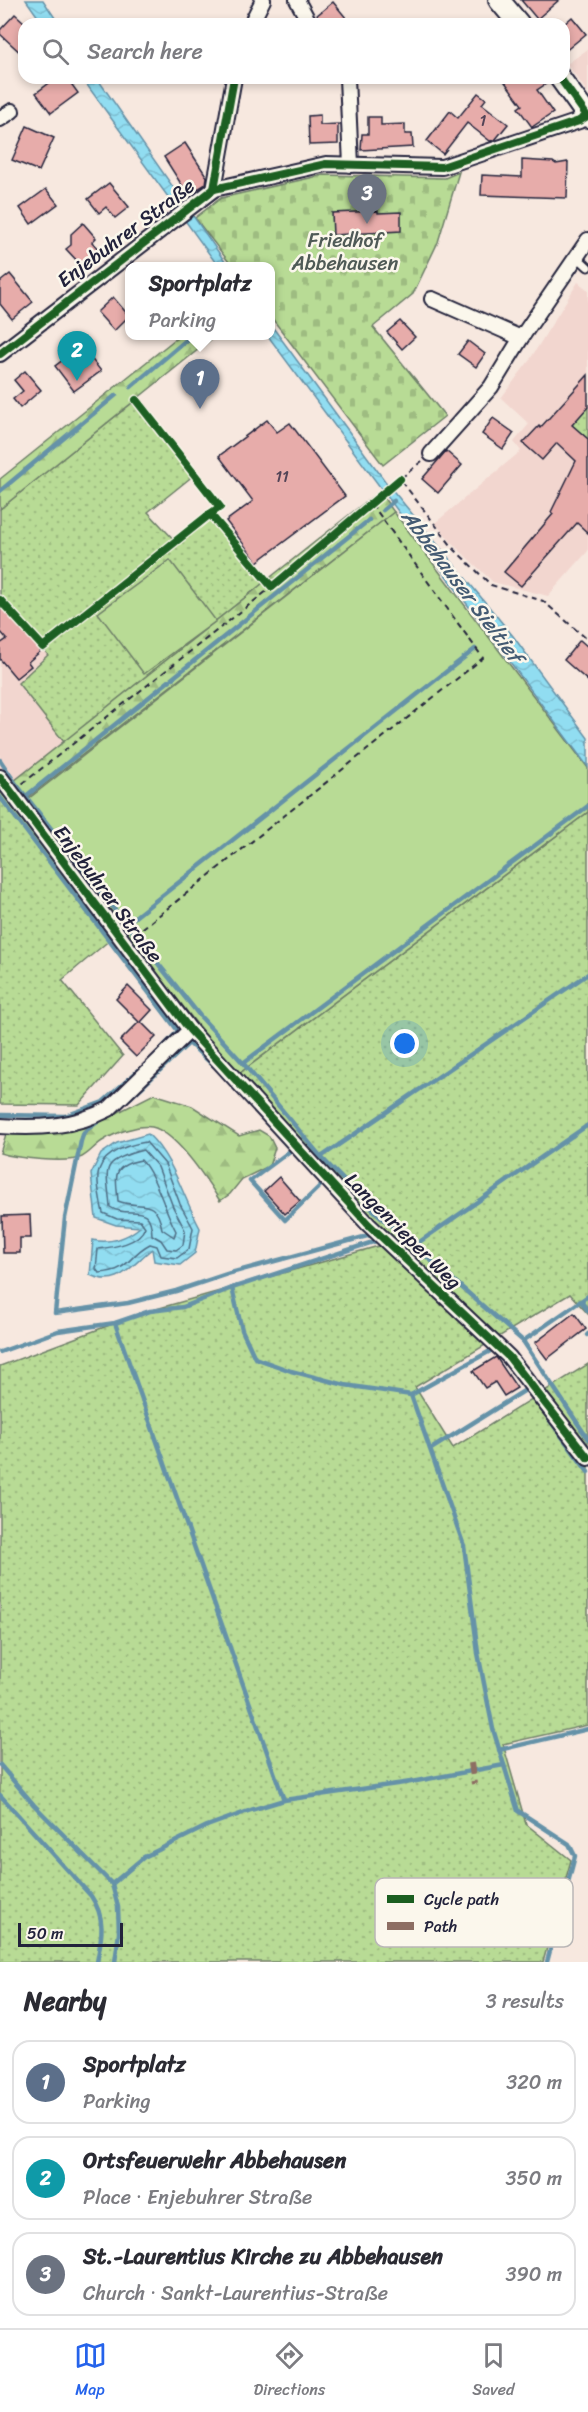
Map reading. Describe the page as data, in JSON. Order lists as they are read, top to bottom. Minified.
{"streets":{"street":["Enjebuhrer Straße","Langenrieper Weg"]},"crossings":[["Enjebuhrer Straße","Langenrieper Weg"]],"water":["Abbehauser Sieltief"],"parks":["Friedhof Abbehausen"],"house_numbers":["1","11"],"legend":["Cycle path","Path"],"scale_bar":"50 m","page":{"search":"Search here","pins":["3","2","1"],"popup":["Sportplatz","Parking"],"scale":"50 m","heading":["Nearby","3 results"],"list":[{"mark":"1","name":"Sportplatz","note":"Parking","value":"320 m"},{"mark":"2","name":"Ortsfeuerwehr Abbehausen","note":"Place · Enjebuhrer Straße","value":"350 m"},{"mark":"3","name":"St.-Laurentius Kirche zu Abbehausen","note":"Church · Sankt-Laurentius-Straße","value":"390 m"}],"nav":["Map","Directions","Saved"]}}
